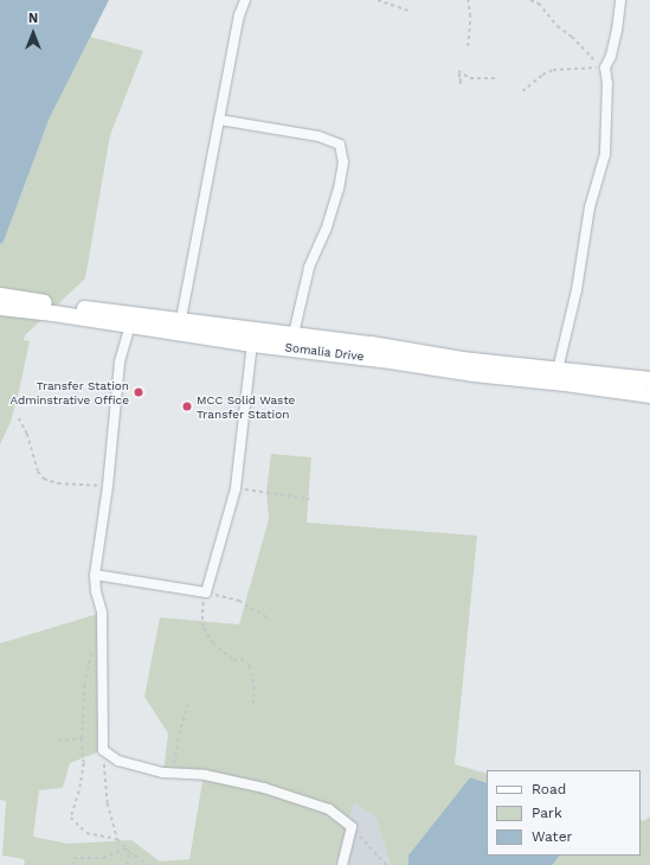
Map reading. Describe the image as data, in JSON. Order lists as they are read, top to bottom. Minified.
{"streets":{"main road":["Somalia Drive"]},"places":["Transfer Station Adminstrative Office","MCC Solid Waste Transfer Station"],"legend":["Road","Park","Water"],"north":"top"}
